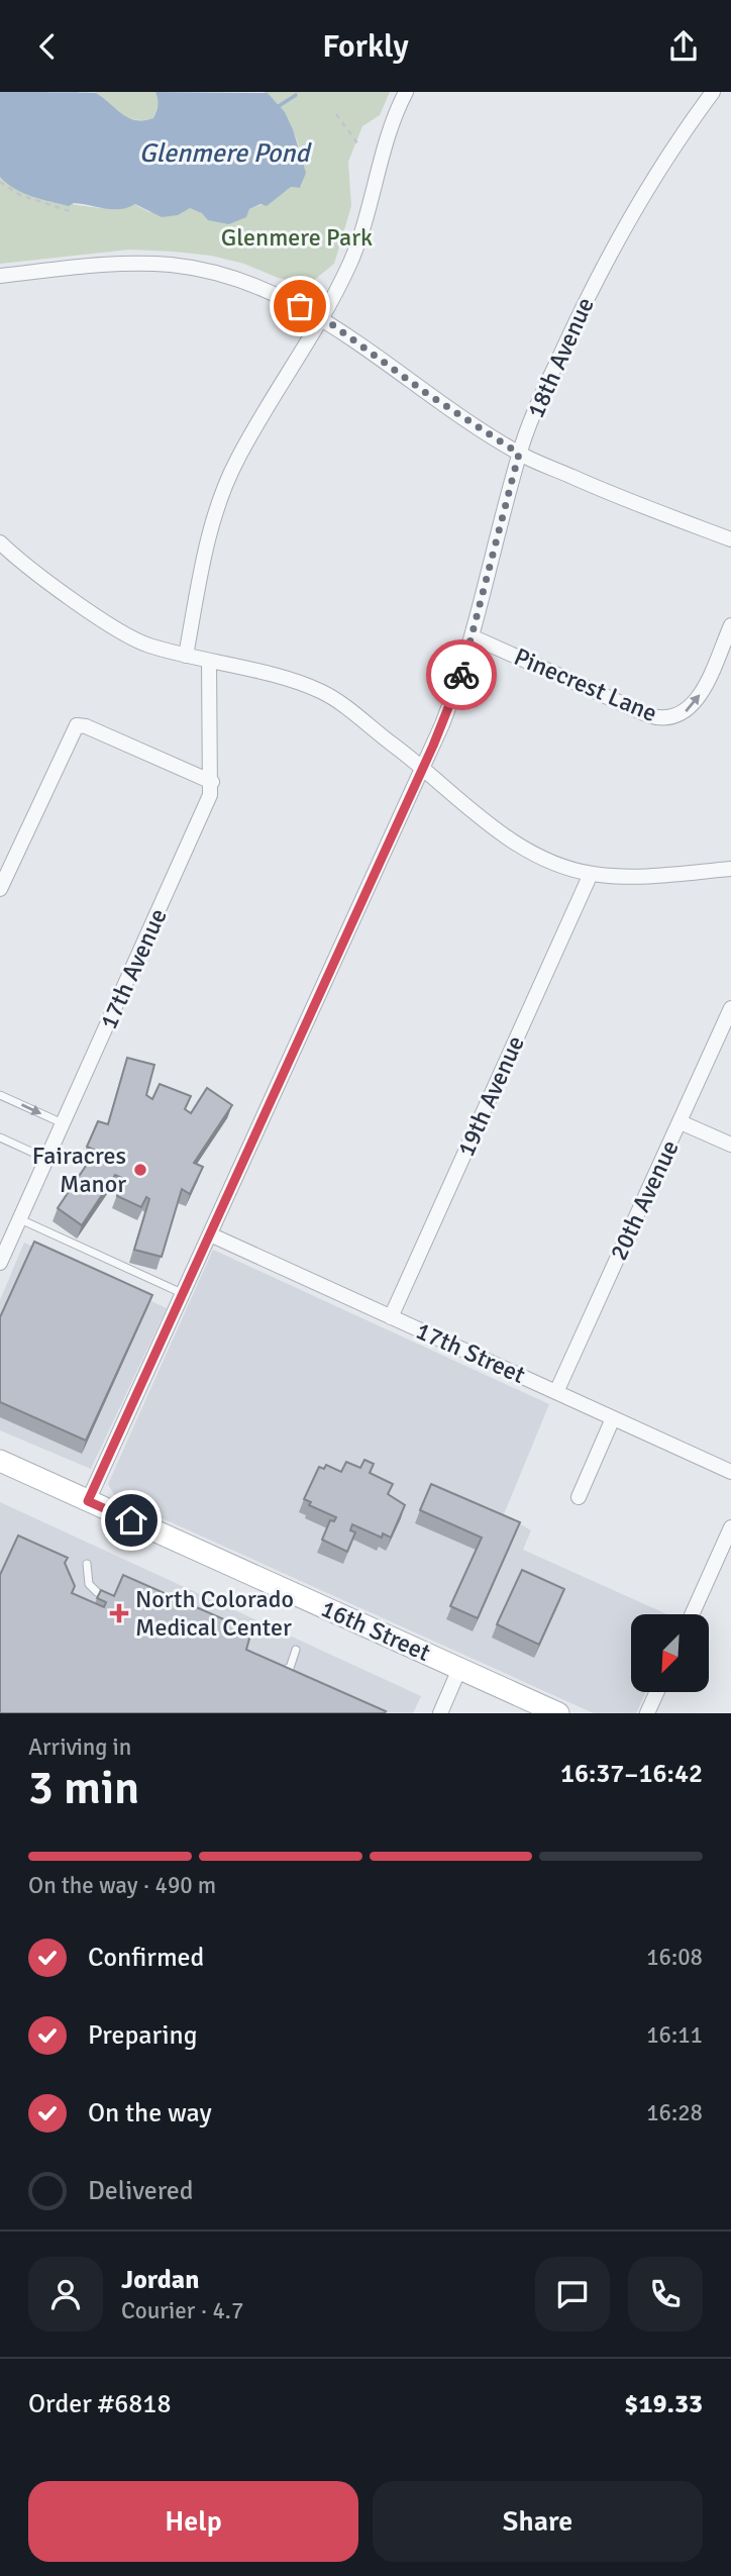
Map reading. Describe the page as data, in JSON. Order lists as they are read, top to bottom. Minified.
{"streets":{"main road":["16th Street"],"street":["18th Avenue","Pinecrest Lane","17th Avenue","19th Avenue","20th Avenue","17th Street"]},"crossings":[["18th Avenue","Pinecrest Lane"],["18th Avenue","17th Street"],["18th Avenue","16th Street"],["19th Avenue","17th Street"],["20th Avenue","17th Street"]],"water":["Glenmere Pond"],"parks":["Glenmere Park"],"places":{"other":["Fairacres Manor"],"health":["North Colorado Medical Center"]},"north":"bottom left","page":{"header":"Forkly","heading":["3 min","Arriving in","16:37–16:42"],"panel":["Jordan","Courier · 4.7","Order #6818","$19.33"],"bar":"On the way · 490 m","list":[["Confirmed","16:08"],["Preparing","16:11"],["On the way","16:28"],"Delivered"],"buttons":["Help","Share"]}}
